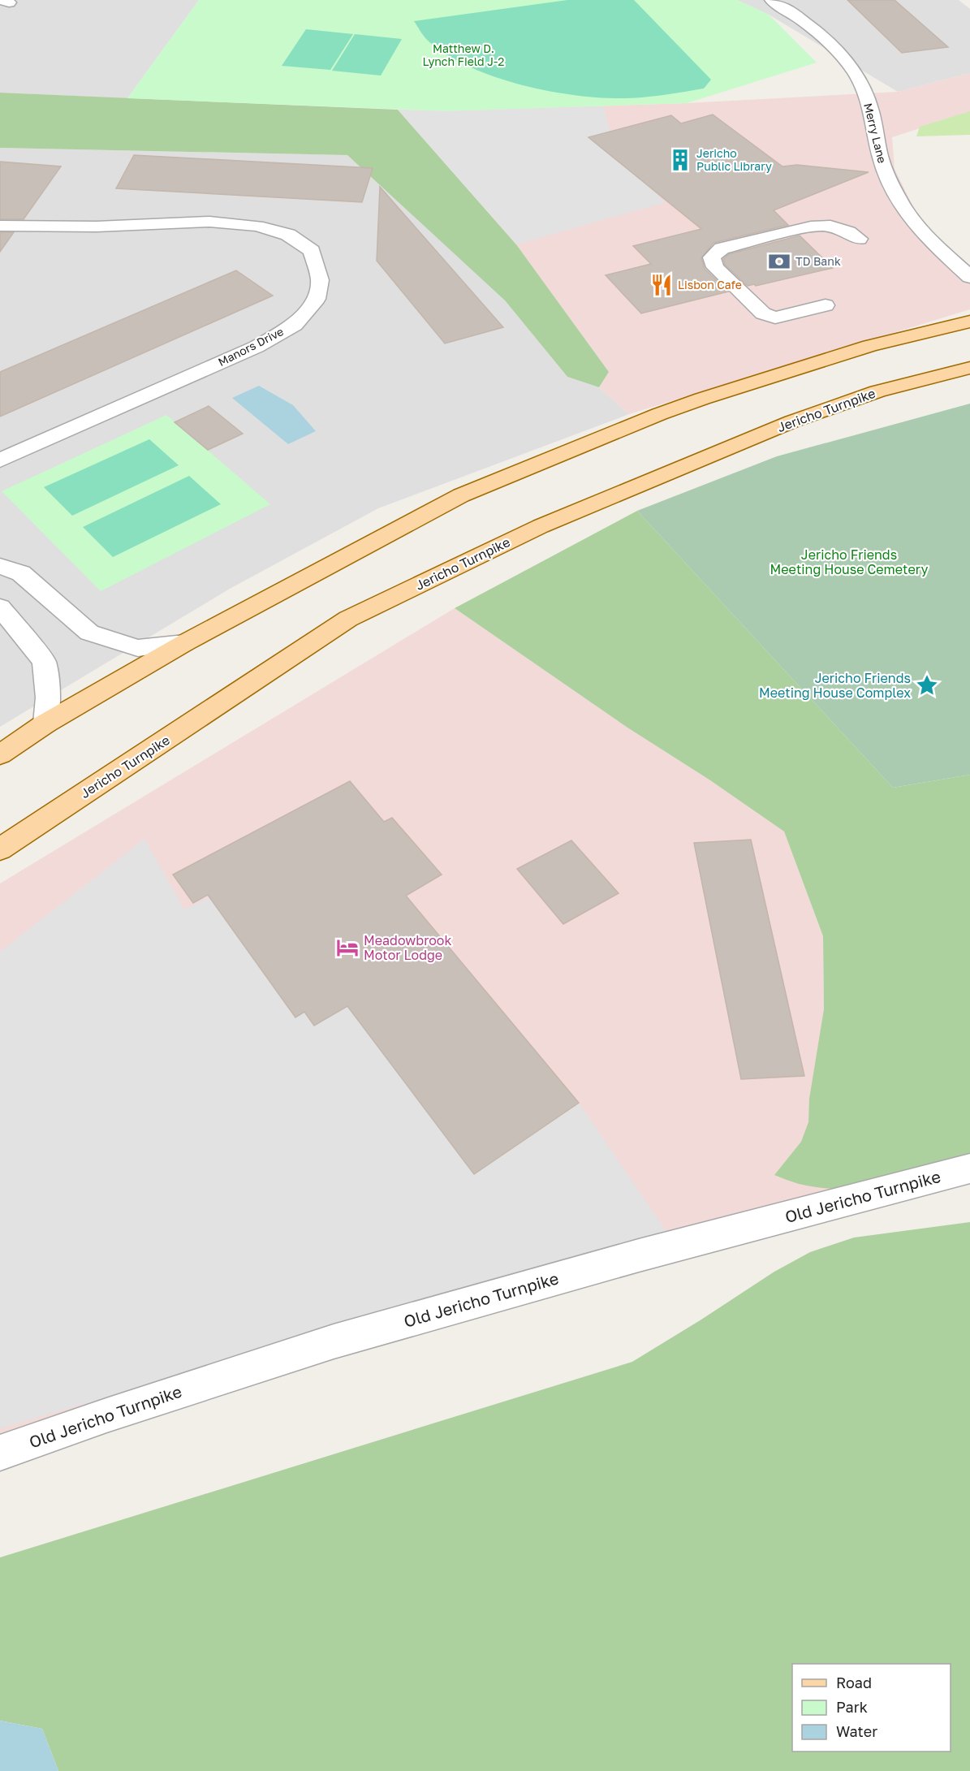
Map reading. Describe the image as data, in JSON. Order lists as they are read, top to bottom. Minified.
{"streets":{"main road":["Jericho Turnpike"],"street":["Merry Lane","Manors Drive","Old Jericho Turnpike"]},"parks":["Matthew D. Lynch Field J-2","Jericho Friends Meeting House Cemetery"],"places":{"building":["Jericho Public Library"],"bank":["TD Bank"],"restaurant":["Lisbon Cafe"],"place":["Jericho Friends Meeting House Complex"],"hotel":["Meadowbrook Motor Lodge"]},"legend":["Road","Park","Water"]}
